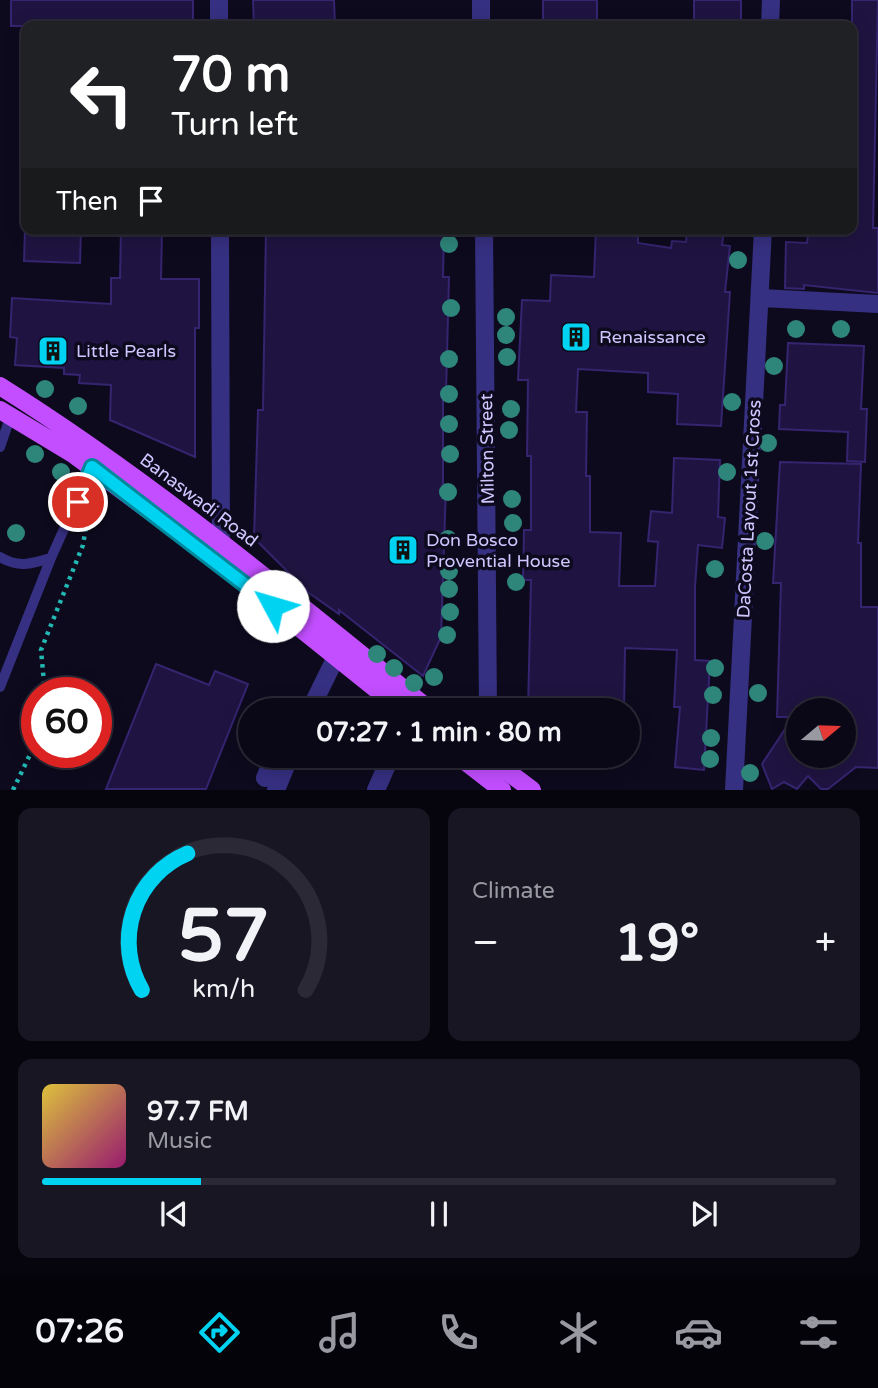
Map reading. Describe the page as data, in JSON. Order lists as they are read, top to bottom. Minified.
{"streets":{"main road":["Banaswadi Road"],"street":["Milton Street","DaCosta Layout 1st Cross"]},"places":{"building":["Renaissance","Little Pearls","Don Bosco Provential House"]},"north":"right","page":{"turn":["70 m","Turn left"],"then":"Then","limit":"60","trip":"07:27 · 1 min · 80 m","tile":"Climate","heat":["−","19°","+"],"song":["97.7 FM","Music"],"tabs":"07:26","gauge":["57","km/h"]}}
